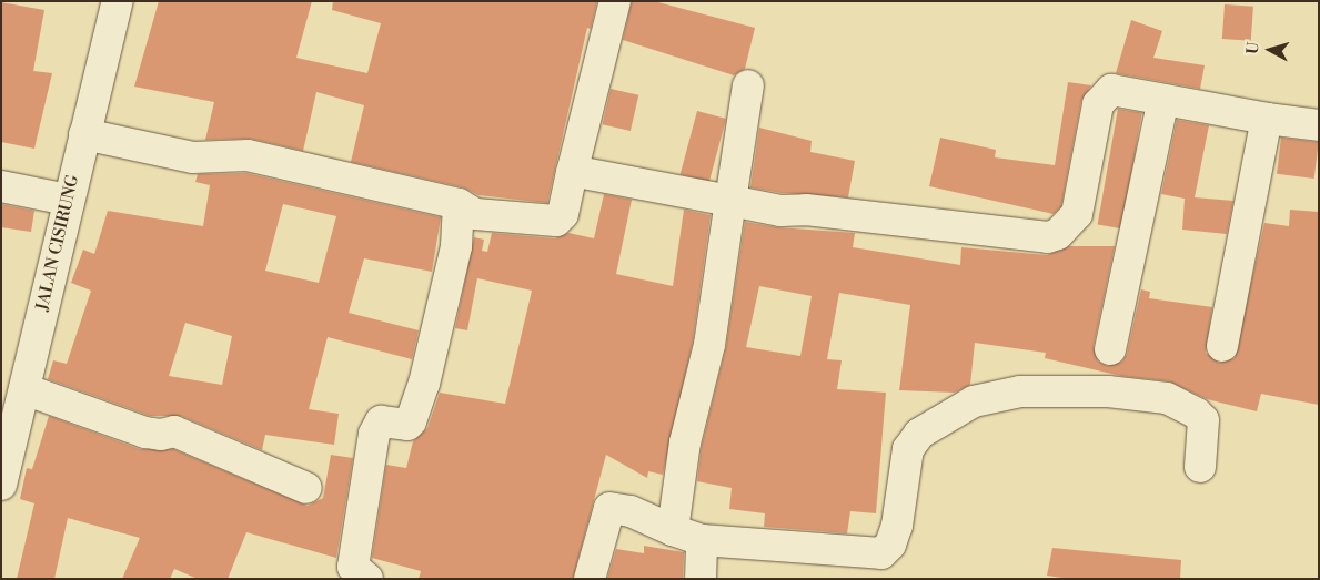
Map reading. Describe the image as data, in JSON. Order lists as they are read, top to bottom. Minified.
{"streets":{"street":["JALAN CISIRUNG"]},"north":"left"}
